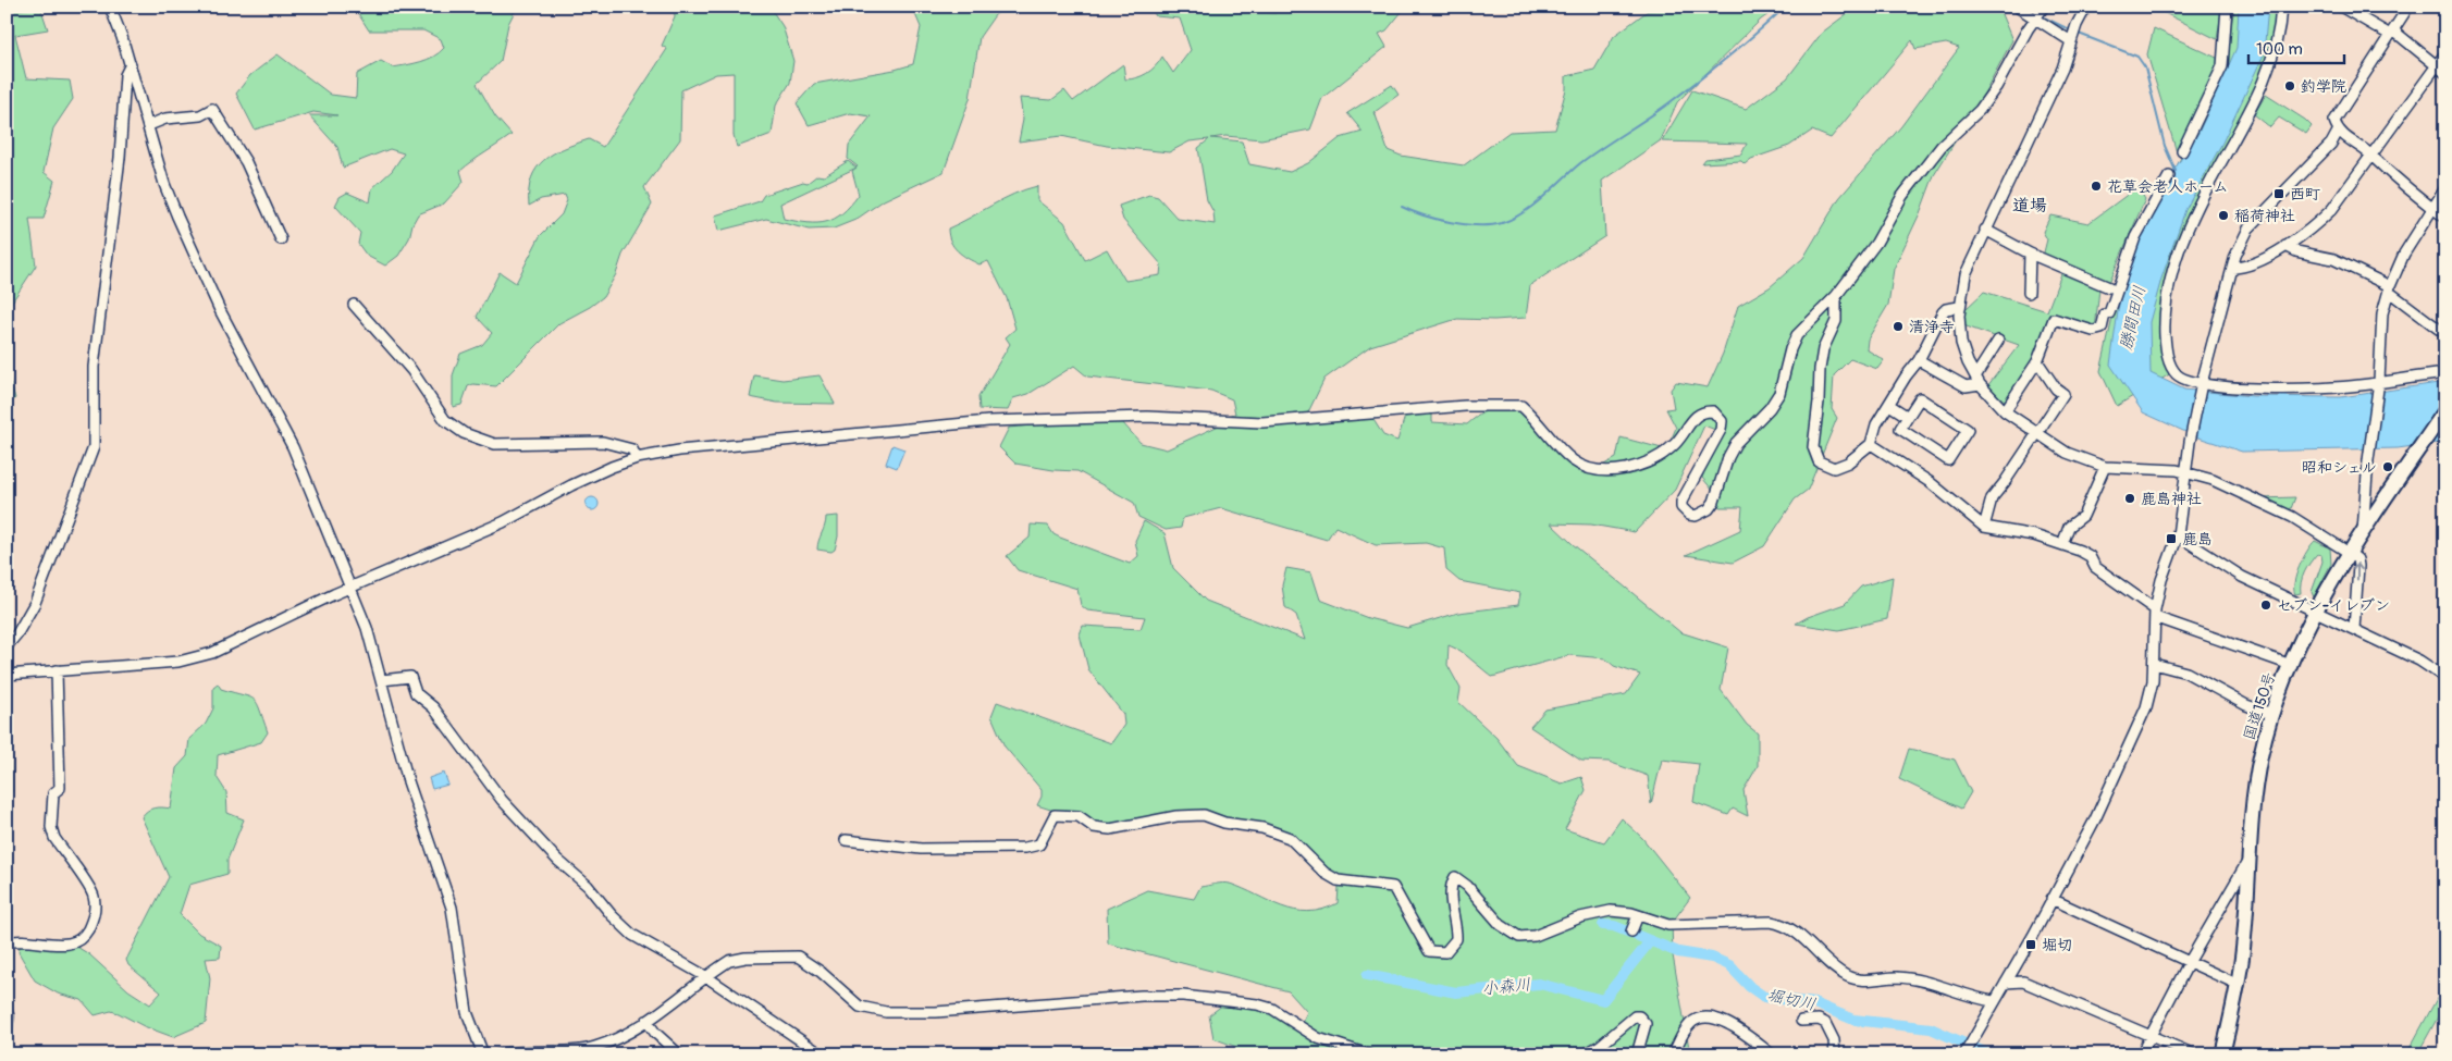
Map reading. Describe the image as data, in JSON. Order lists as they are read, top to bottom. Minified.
{"streets":{"highway":["国道150号"]},"districts":["道場"],"water":["勝間田川","小森川","堀切川"],"places":{"other":["釣学院","花草会老人ホーム","稲荷神社","清浄寺","昭和シェル","鹿島神社","セブン-イレブン"],"transit":["西町","鹿島","堀切"]},"scale_bar":"100 m"}
